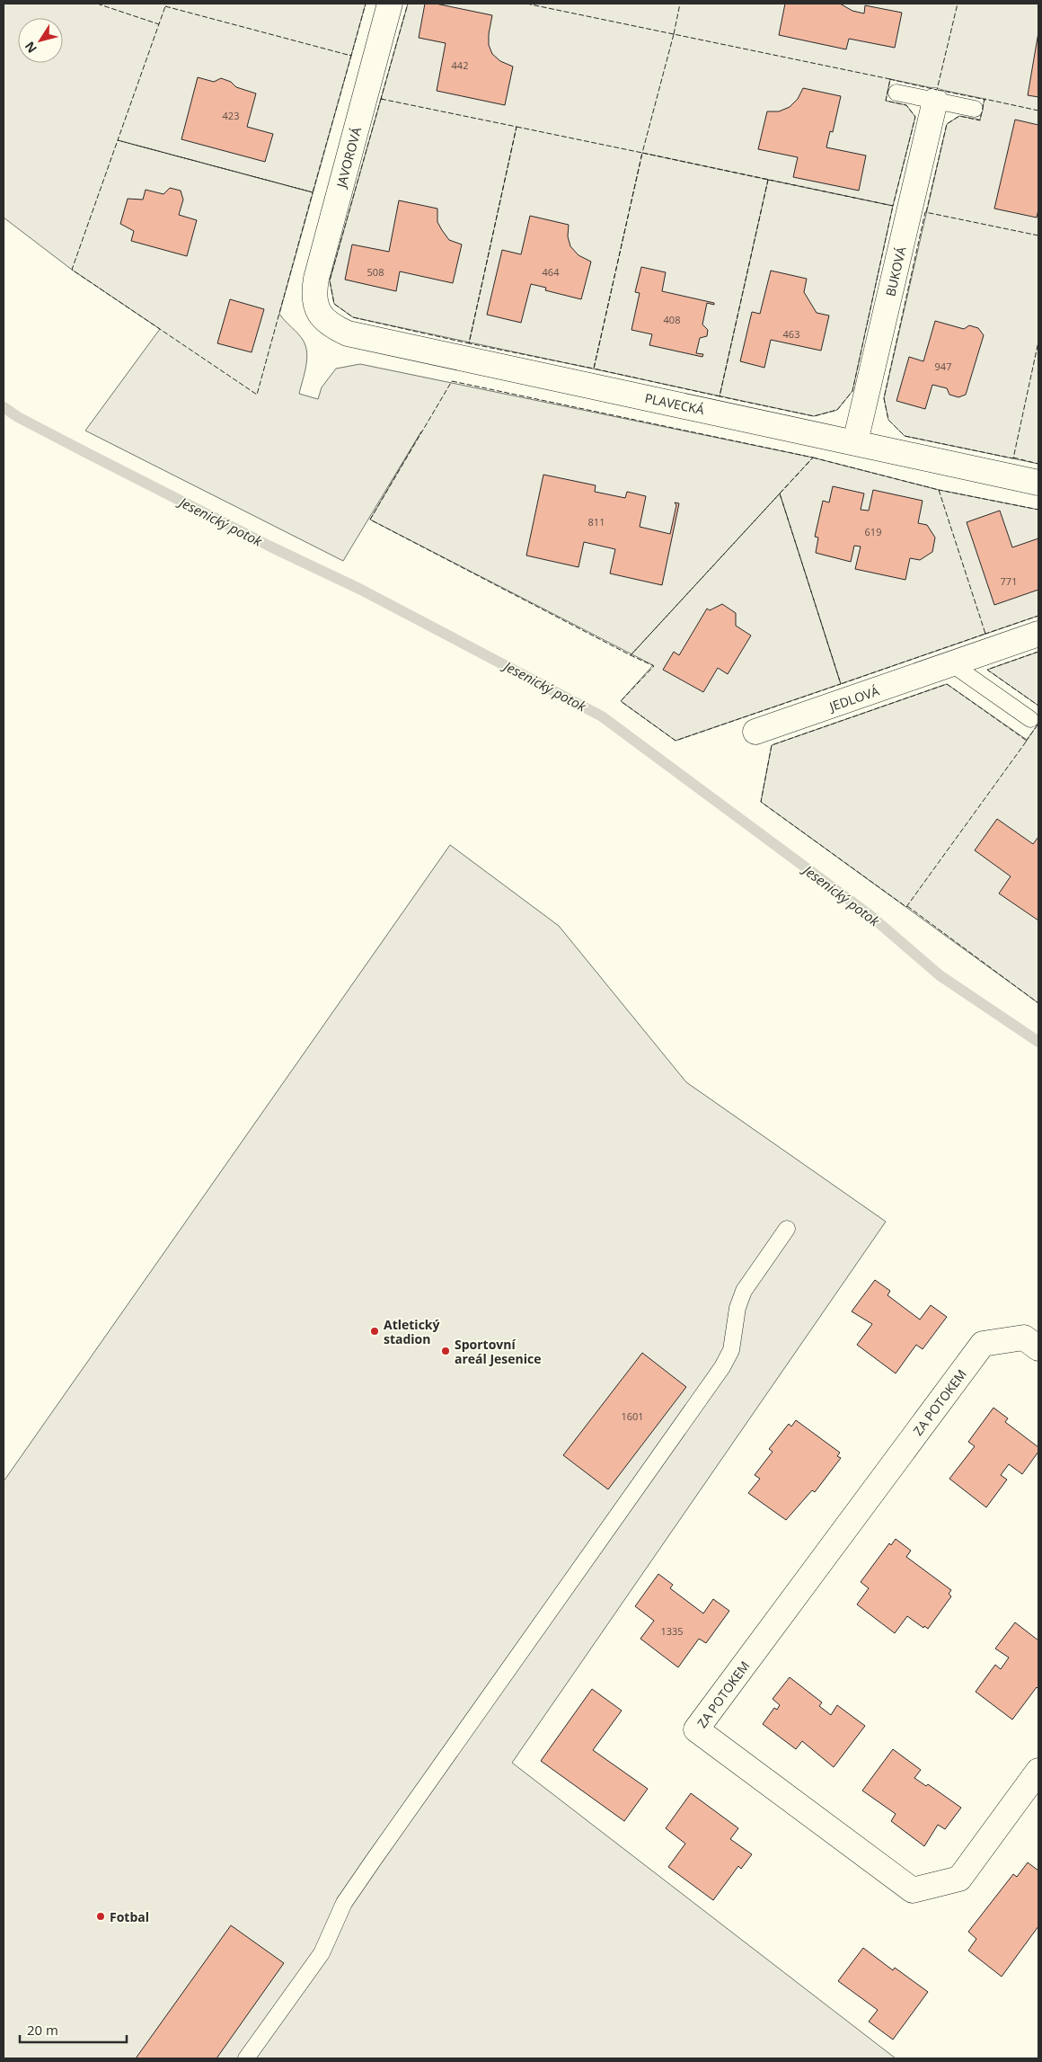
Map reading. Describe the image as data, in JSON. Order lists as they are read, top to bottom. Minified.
{"streets":{"street":["JAVOROVÁ","BUKOVÁ","PLAVECKÁ","JEDLOVÁ","ZA POTOKEM"]},"crossings":[["JAVOROVÁ","PLAVECKÁ"],["BUKOVÁ","PLAVECKÁ"]],"water":["Jesenický potok"],"places":["Atletický stadion","Sportovní areál Jesenice","Fotbal"],"house_numbers":["442","423","508","464","408","463","947","811","619","771","1601","1335"],"scale_bar":"20 m","north":"bottom left"}
